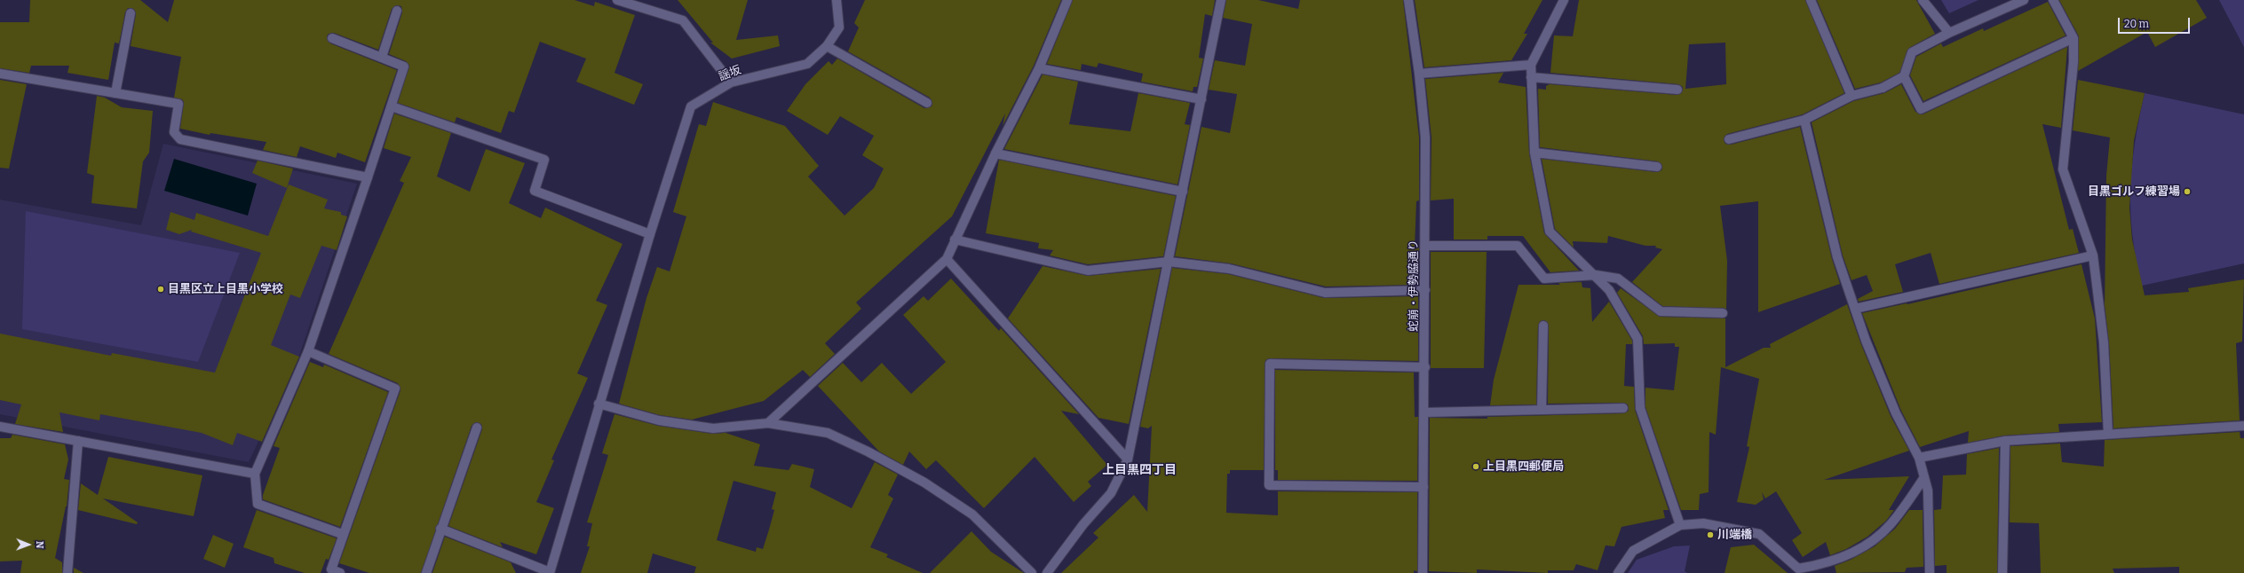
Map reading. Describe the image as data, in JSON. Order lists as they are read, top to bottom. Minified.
{"streets":{"street":["謡坂","蛇崩・伊勢脇通り"]},"districts":["上目黒四丁目"],"places":["目黒ゴルフ練習場","目黒区立上目黒小学校","上目黒四郵便局","川端橋"],"scale_bar":"20 m","north":"right"}
